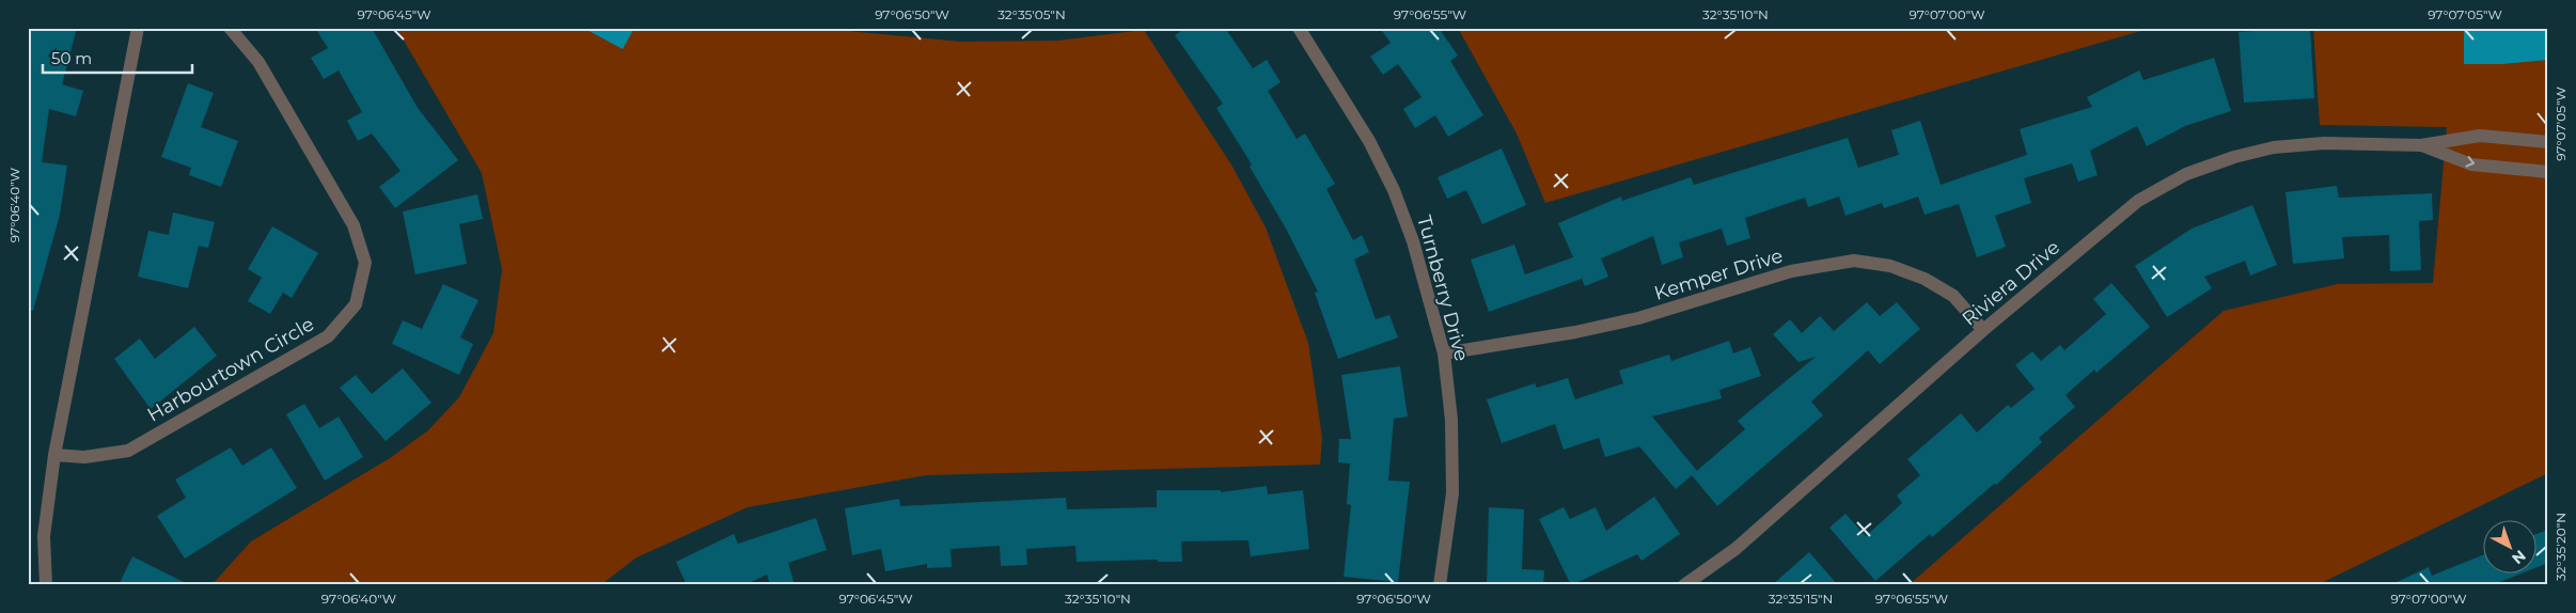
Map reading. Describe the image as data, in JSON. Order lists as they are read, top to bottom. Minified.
{"streets":{"street":["Kemper Drive","Riviera Drive","Turnberry Drive","Harbourtown Circle"]},"crossings":[["Kemper Drive","Riviera Drive"],["Kemper Drive","Turnberry Drive"]],"scale_bar":"50 m","north":"bottom right","coordinates":["97°06'45\"W","97°06'50\"W","32°35'05\"N","97°06'55\"W","32°35'10\"N","97°07'00\"W","97°07'05\"W","97°06'40\"W","32°35'20\"N","32°35'15\"N"]}
